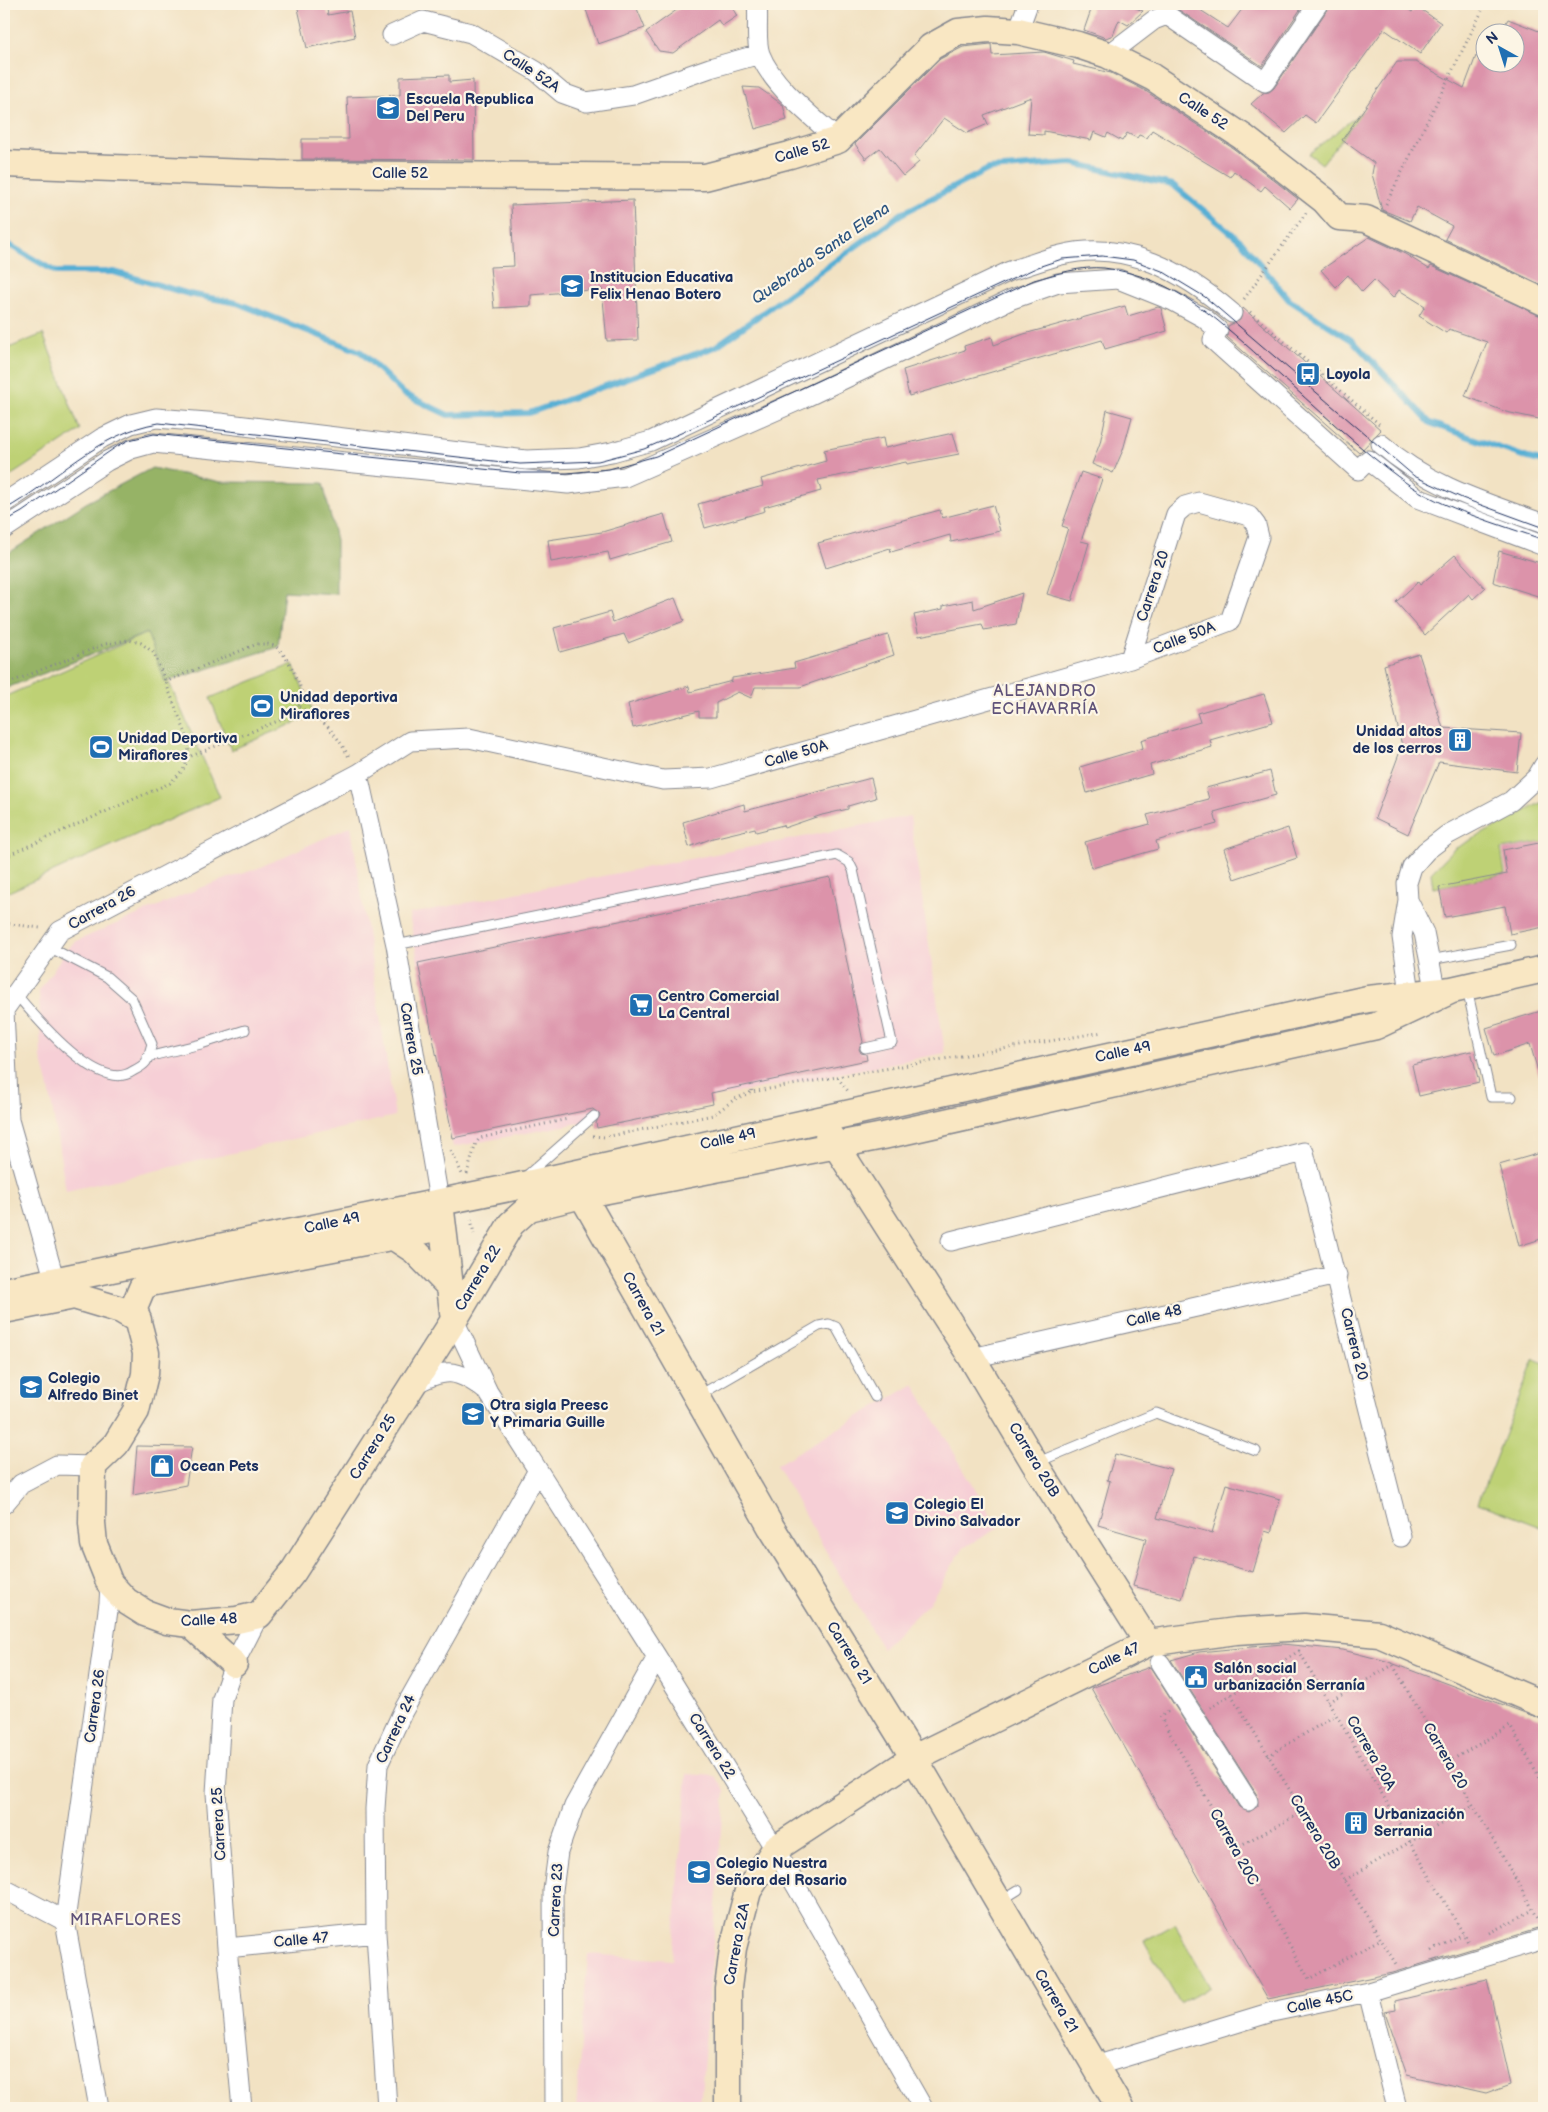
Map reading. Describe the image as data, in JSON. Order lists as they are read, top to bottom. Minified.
{"streets":{"street":["Calle 52A","Calle 52","Carrera 20","Calle 50A","Carrera 26","Carrera 25","Calle 49","Carrera 22","Carrera 21","Calle 48","Carrera 20B","Calle 47","Carrera 24","Carrera 23","Carrera 22A","Calle 45C"],"path":["Carrera 20A","Carrera 20C"]},"crossings":[["Carrera 20","Calle 50A"],["Carrera 20","Calle 48"],["Carrera 20","Carrera 20A"],["Carrera 20","Calle 45C"],["Calle 50A","Carrera 26"],["Calle 50A","Carrera 25"],["Carrera 26","Carrera 25"],["Carrera 26","Calle 49"],["Carrera 26","Calle 48"],["Carrera 25","Calle 49"],["Carrera 25","Carrera 22"],["Carrera 25","Calle 48"],["Carrera 25","Calle 47"],["Calle 49","Carrera 22"],["Calle 49","Carrera 21"],["Calle 49","Carrera 20B"],["Carrera 22","Calle 47"],["Carrera 22","Carrera 24"],["Carrera 22","Carrera 23"],["Carrera 22","Carrera 22A"],["Carrera 21","Calle 47"],["Carrera 21","Calle 45C"],["Calle 48","Carrera 20B"],["Carrera 20B","Calle 47"],["Carrera 20B","Carrera 20A"],["Carrera 20B","Carrera 20C"],["Calle 47","Carrera 24"],["Calle 47","Carrera 22A"]],"districts":["ALEJANDRO ECHAVARRÍA","MIRAFLORES"],"water":["Quebrada Santa Elena"],"places":{"school or university":["Escuela Republica Del Peru","Institucion Educativa Felix Henao Botero","Colegio Alfredo Binet","Otra sigla Preesc Y Primaria Guille","Colegio El Divino Salvador","Colegio Nuestra Señora del Rosario"],"bus stop":["Loyola"],"sports":["Unidad deportiva Miraflores","Unidad Deportiva Miraflores"],"building":["Unidad altos de los cerros","Urbanización Serrania"],"supermarket":["Centro Comercial La Central"],"shop":["Ocean Pets"],"public building":["Salón social urbanización Serranía"]},"north":"top left"}
